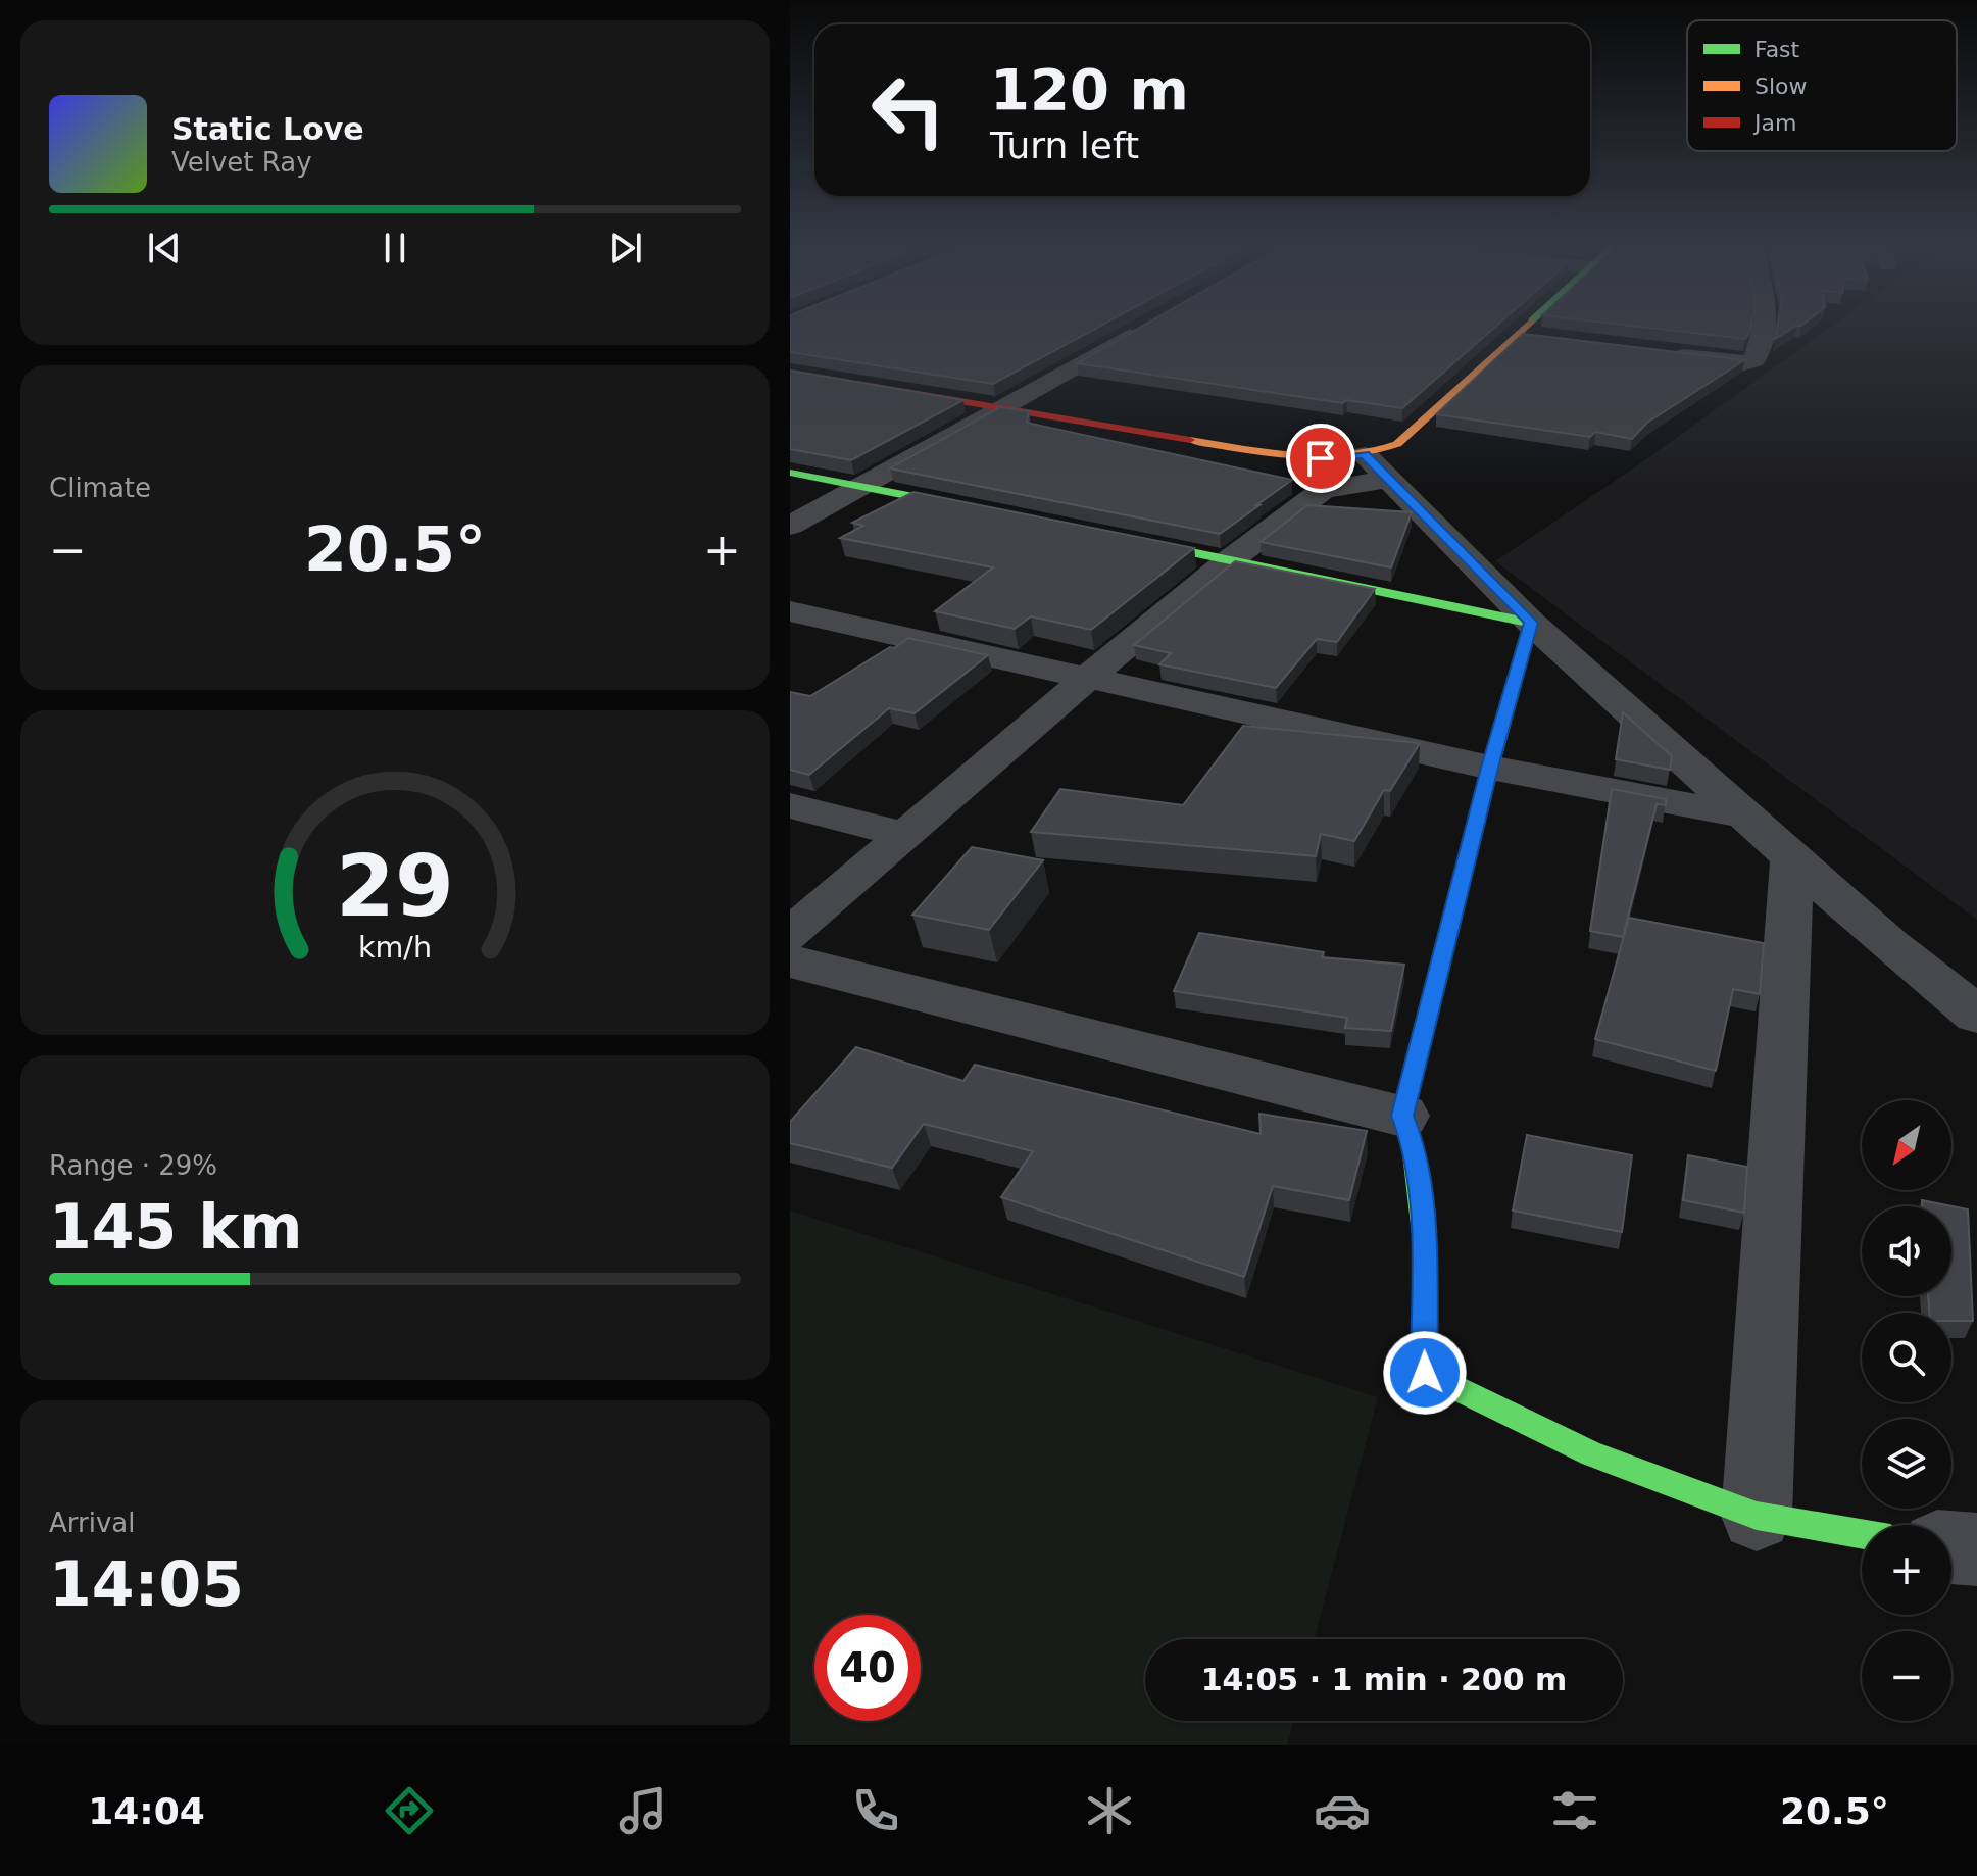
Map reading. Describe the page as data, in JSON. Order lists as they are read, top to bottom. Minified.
{"legend":["Fast","Slow","Jam"],"north":"bottom left","page":{"turn":["120 m","Turn left"],"song":["Static Love","Velvet Ray"],"tile":["Climate",["Range · 29%","145 km"],["Arrival","14:05"]],"heat":["−","20.5°","+"],"map_buttons":["+","−"],"limit":"40","trip":"14:05 · 1 min · 200 m","tabs":["14:04","20.5°"],"gauge":["29","km/h"]}}
